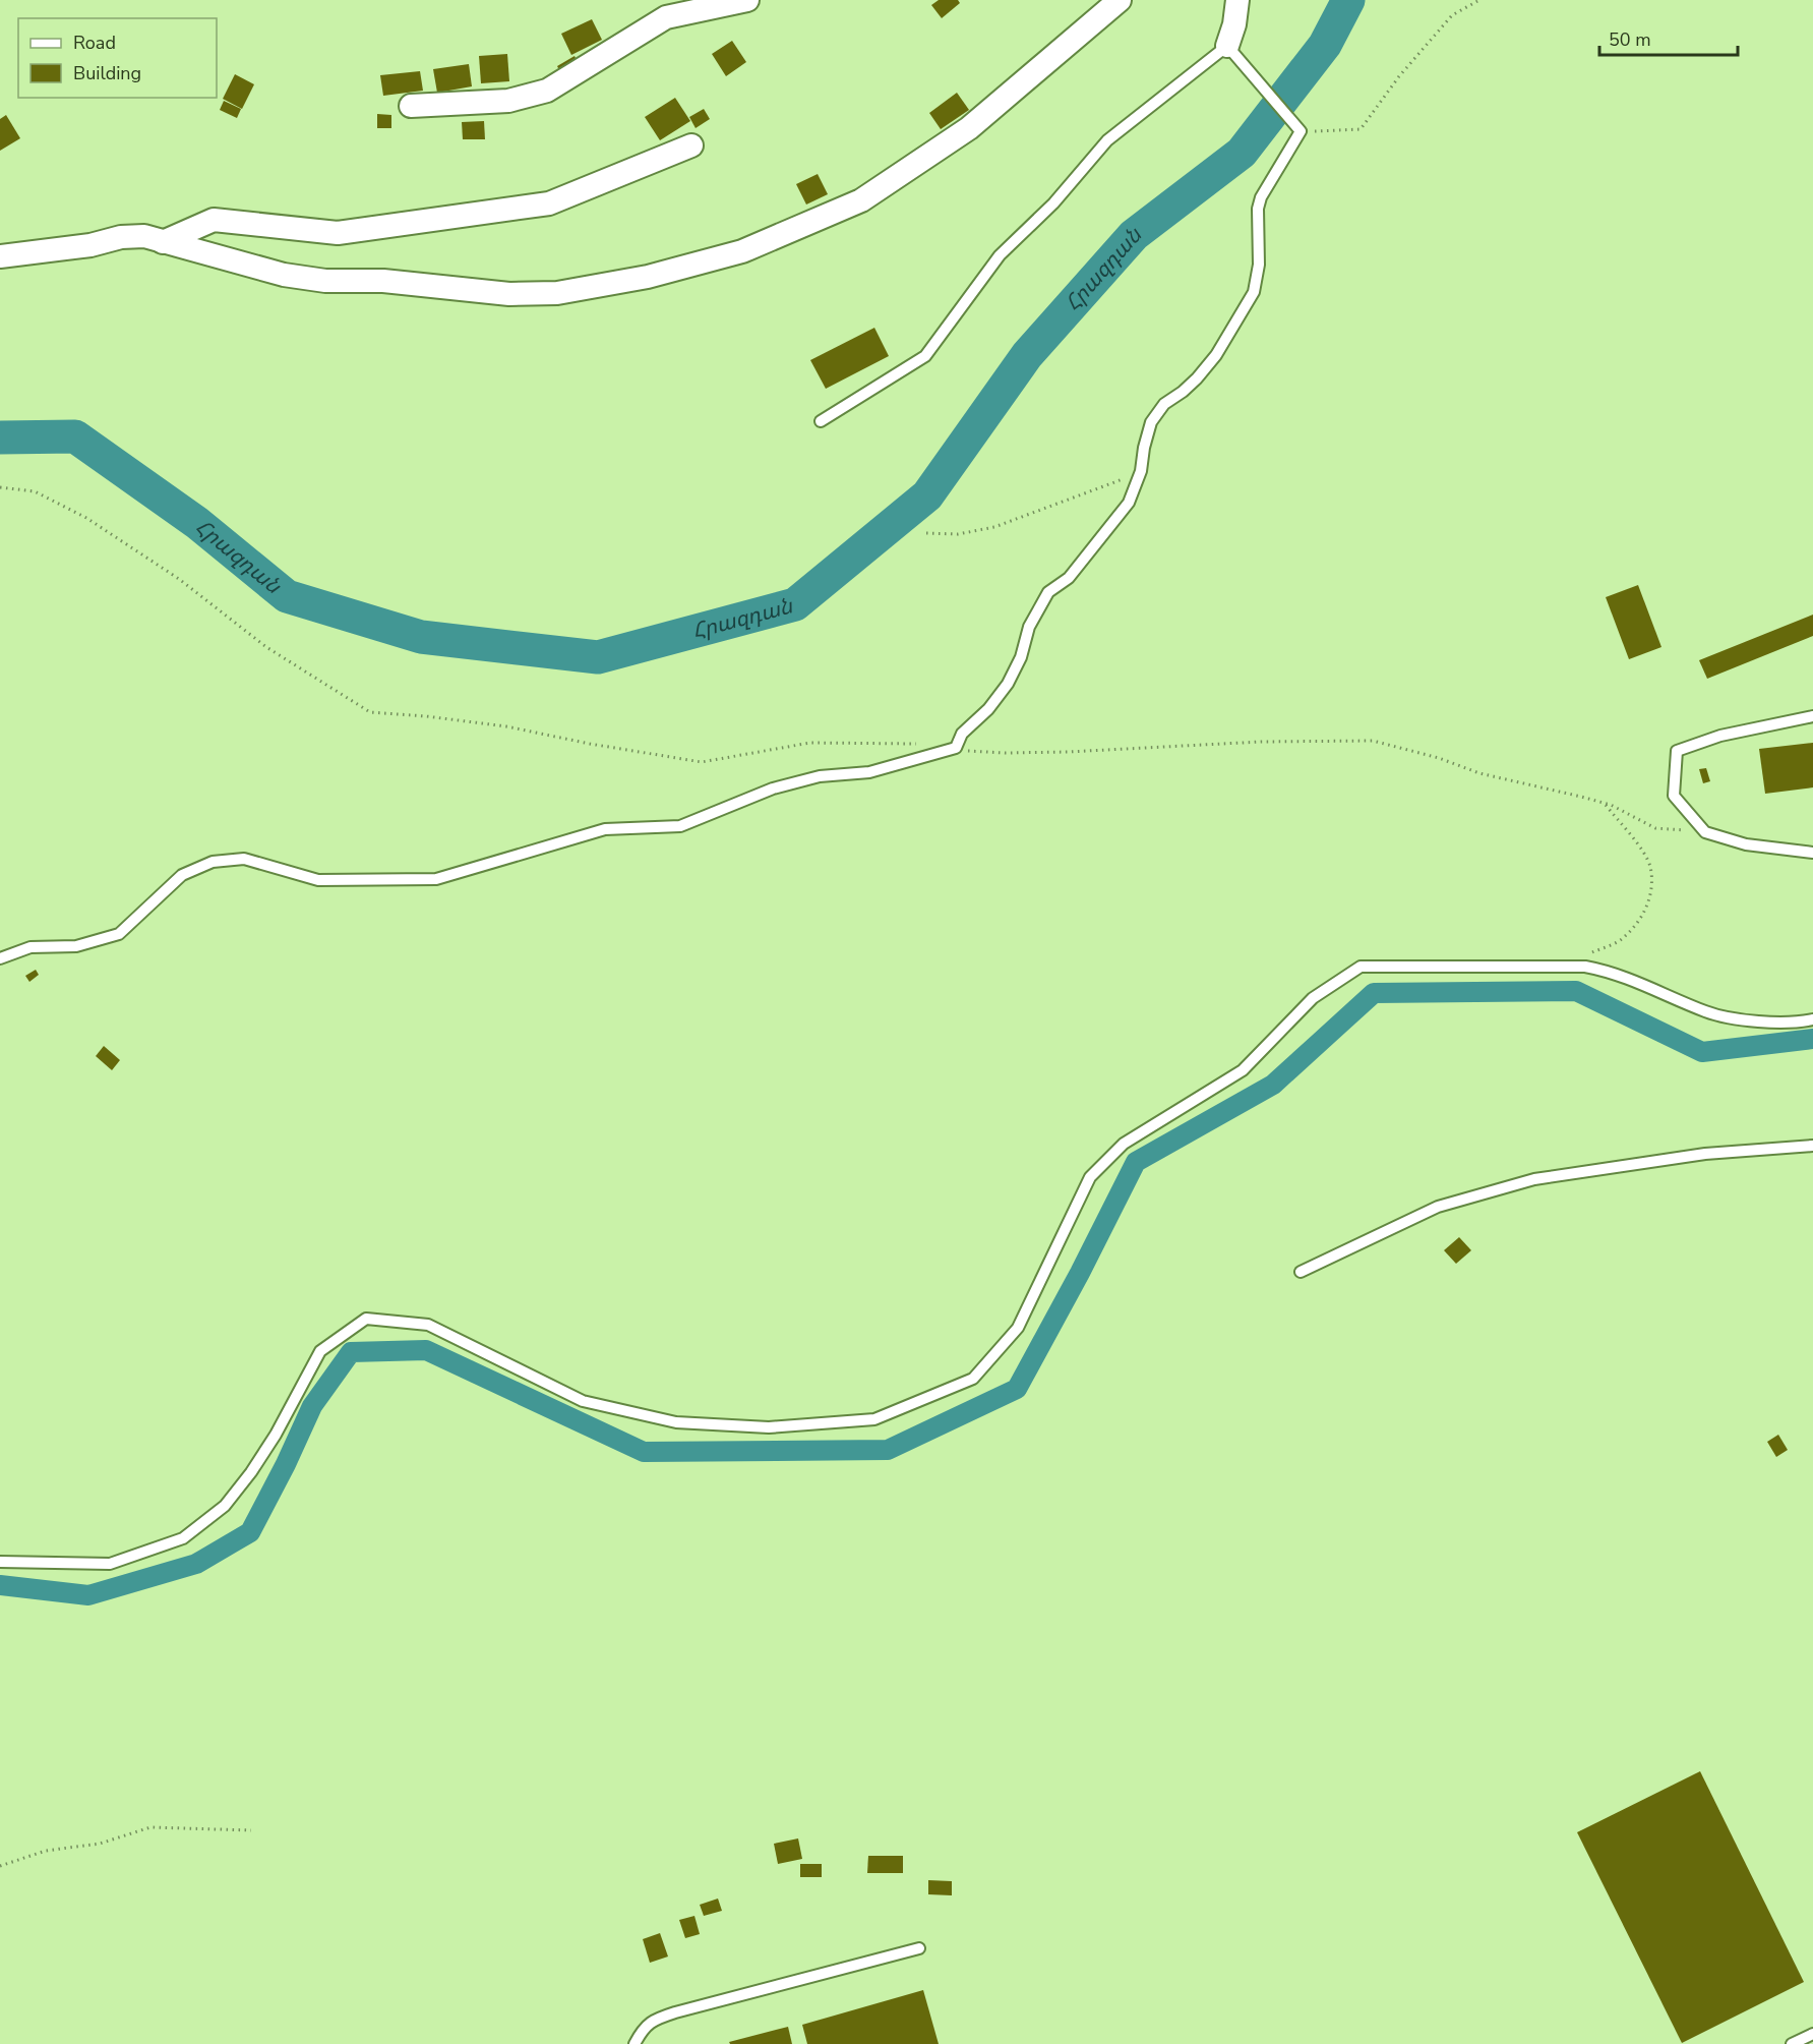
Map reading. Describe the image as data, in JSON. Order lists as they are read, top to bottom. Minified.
{"water":["Հրազդան"],"legend":["Road","Building"],"scale_bar":"50 m"}
